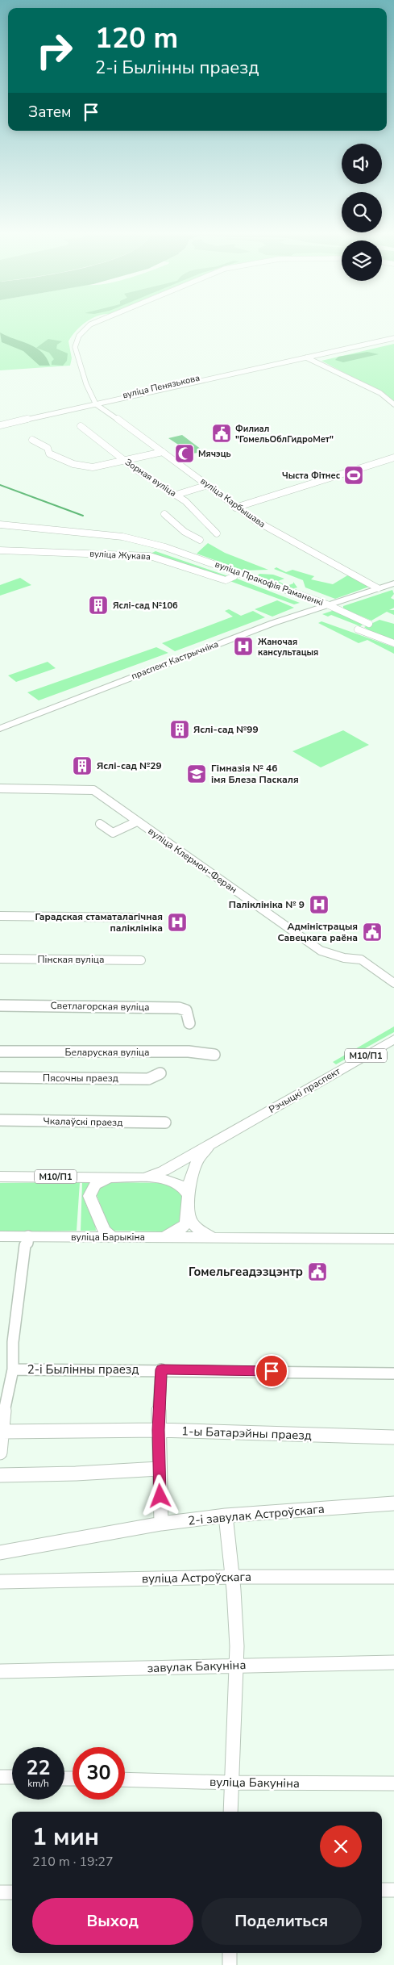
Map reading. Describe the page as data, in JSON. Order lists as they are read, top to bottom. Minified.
{"streets":{"main road":["праспект Кастрычніка","М10/П1","Рэчыцкі праспект","вуліца Барыкіна"],"street":["вуліца Пенязькова","Зорная вуліца","вуліца Карбышава","вуліца Жукава","вуліца Пракофія Раманенкі","вуліца Клермон-Феран","Пінская вуліца","Светлагорская вуліца","Беларуская вуліца","Пясочны праезд","Чкалаўскі праезд","2-і Былінны праезд","1-ы Батарэйны праезд","2-і завулак Астроўскага","вуліца Астроўскага","завулак Бакуніна","вуліца Бакуніна"]},"crossings":[["вуліца Пенязькова","вуліца Карбышава"],["вуліца Карбышава","праспект Кастрычніка"],["вуліца Жукава","вуліца Пракофія Раманенкі"],["вуліца Пракофія Раманенкі","праспект Кастрычніка"],["М10/П1","Рэчыцкі праспект"],["М10/П1","вуліца Барыкіна"],["Рэчыцкі праспект","вуліца Барыкіна"]],"places":{"public building":["Филиал \"ГомельОблГидроМет\"","Адміністрацыя Савецкага раёна","Гомельгеадэзцэнтр"],"mosque":["Мячэць"],"sports":["Чыста Фітнес"],"building":["Яслі-сад №106","Яслі-сад №99","Яслі-сад №29"],"hospital":["Жаночая кансультацыя","Паліклініка № 9","Гарадская стаматалагічная паліклініка"],"school or university":["Гімназія № 46 імя Блеза Паскаля"]},"page":{"turn":["120 m","2-і Былінны праезд"],"then":"Затем","speed":"22 km/h","limit":"30","heading":["1 мин","210 m · 19:27"],"buttons":["Выход","Поделиться"]}}
